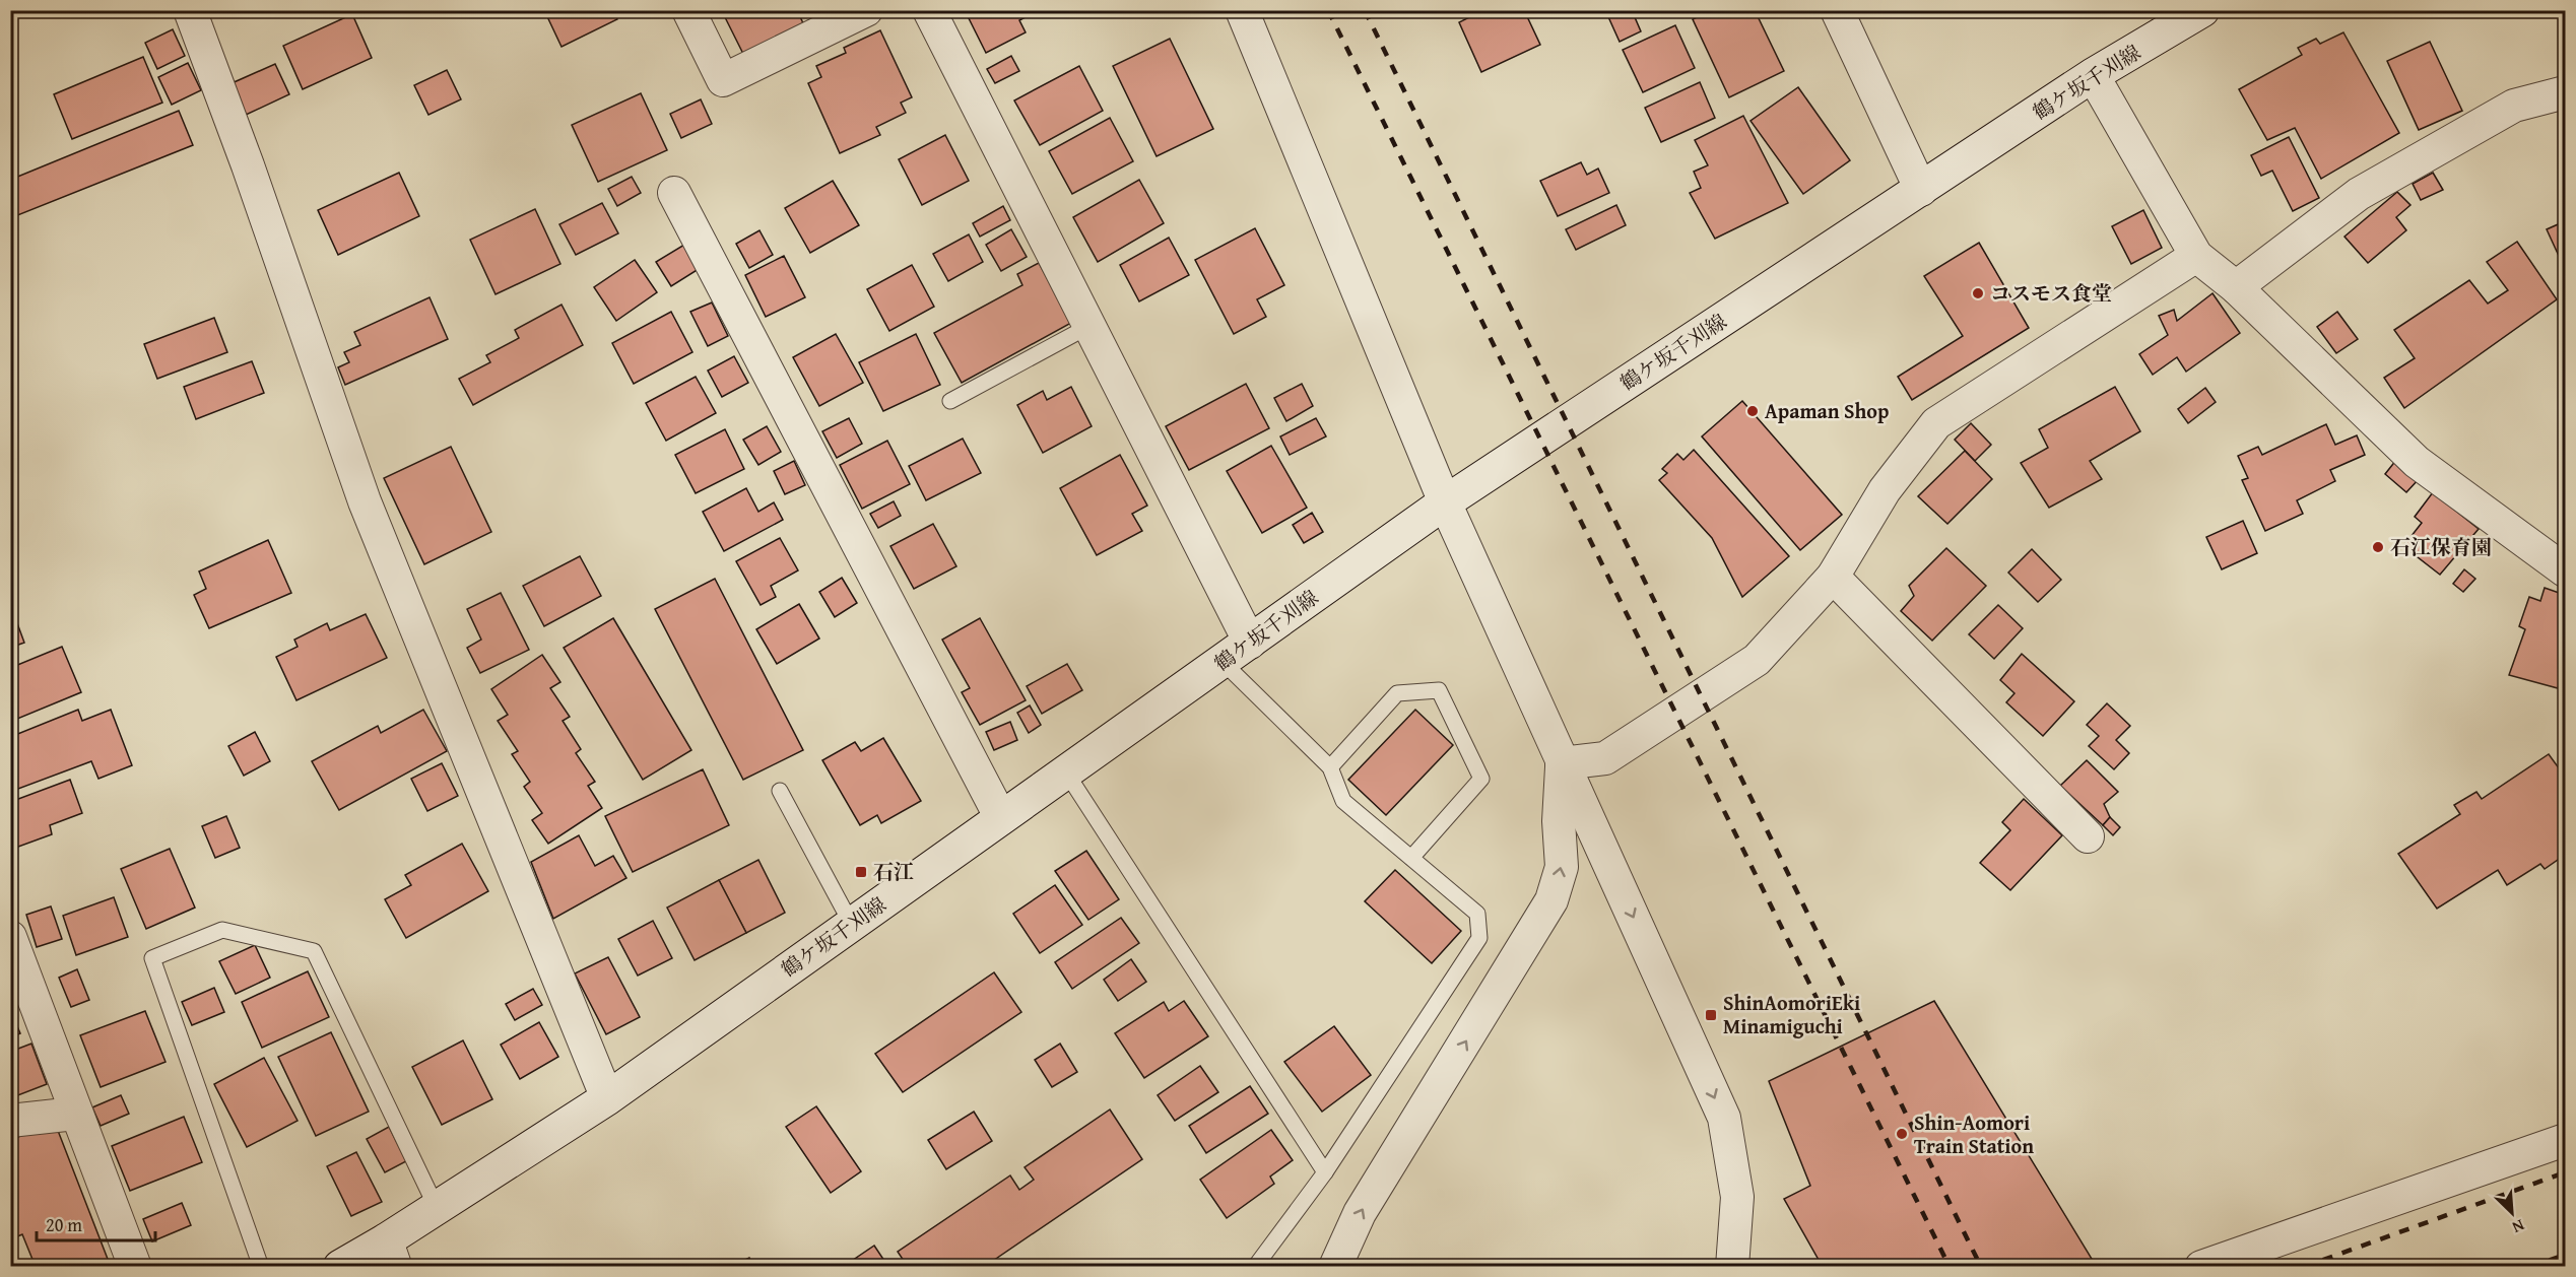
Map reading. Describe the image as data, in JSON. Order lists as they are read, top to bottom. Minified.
{"streets":{"main road":["鶴ケ坂千刈線"]},"places":{"other":["コスモス食堂","Apaman Shop","石江保育園","Shin-Aomori Train Station"],"transit":["石江","ShinAomoriEki Minamiguchi"]},"scale_bar":"20 m","north":"bottom right"}
